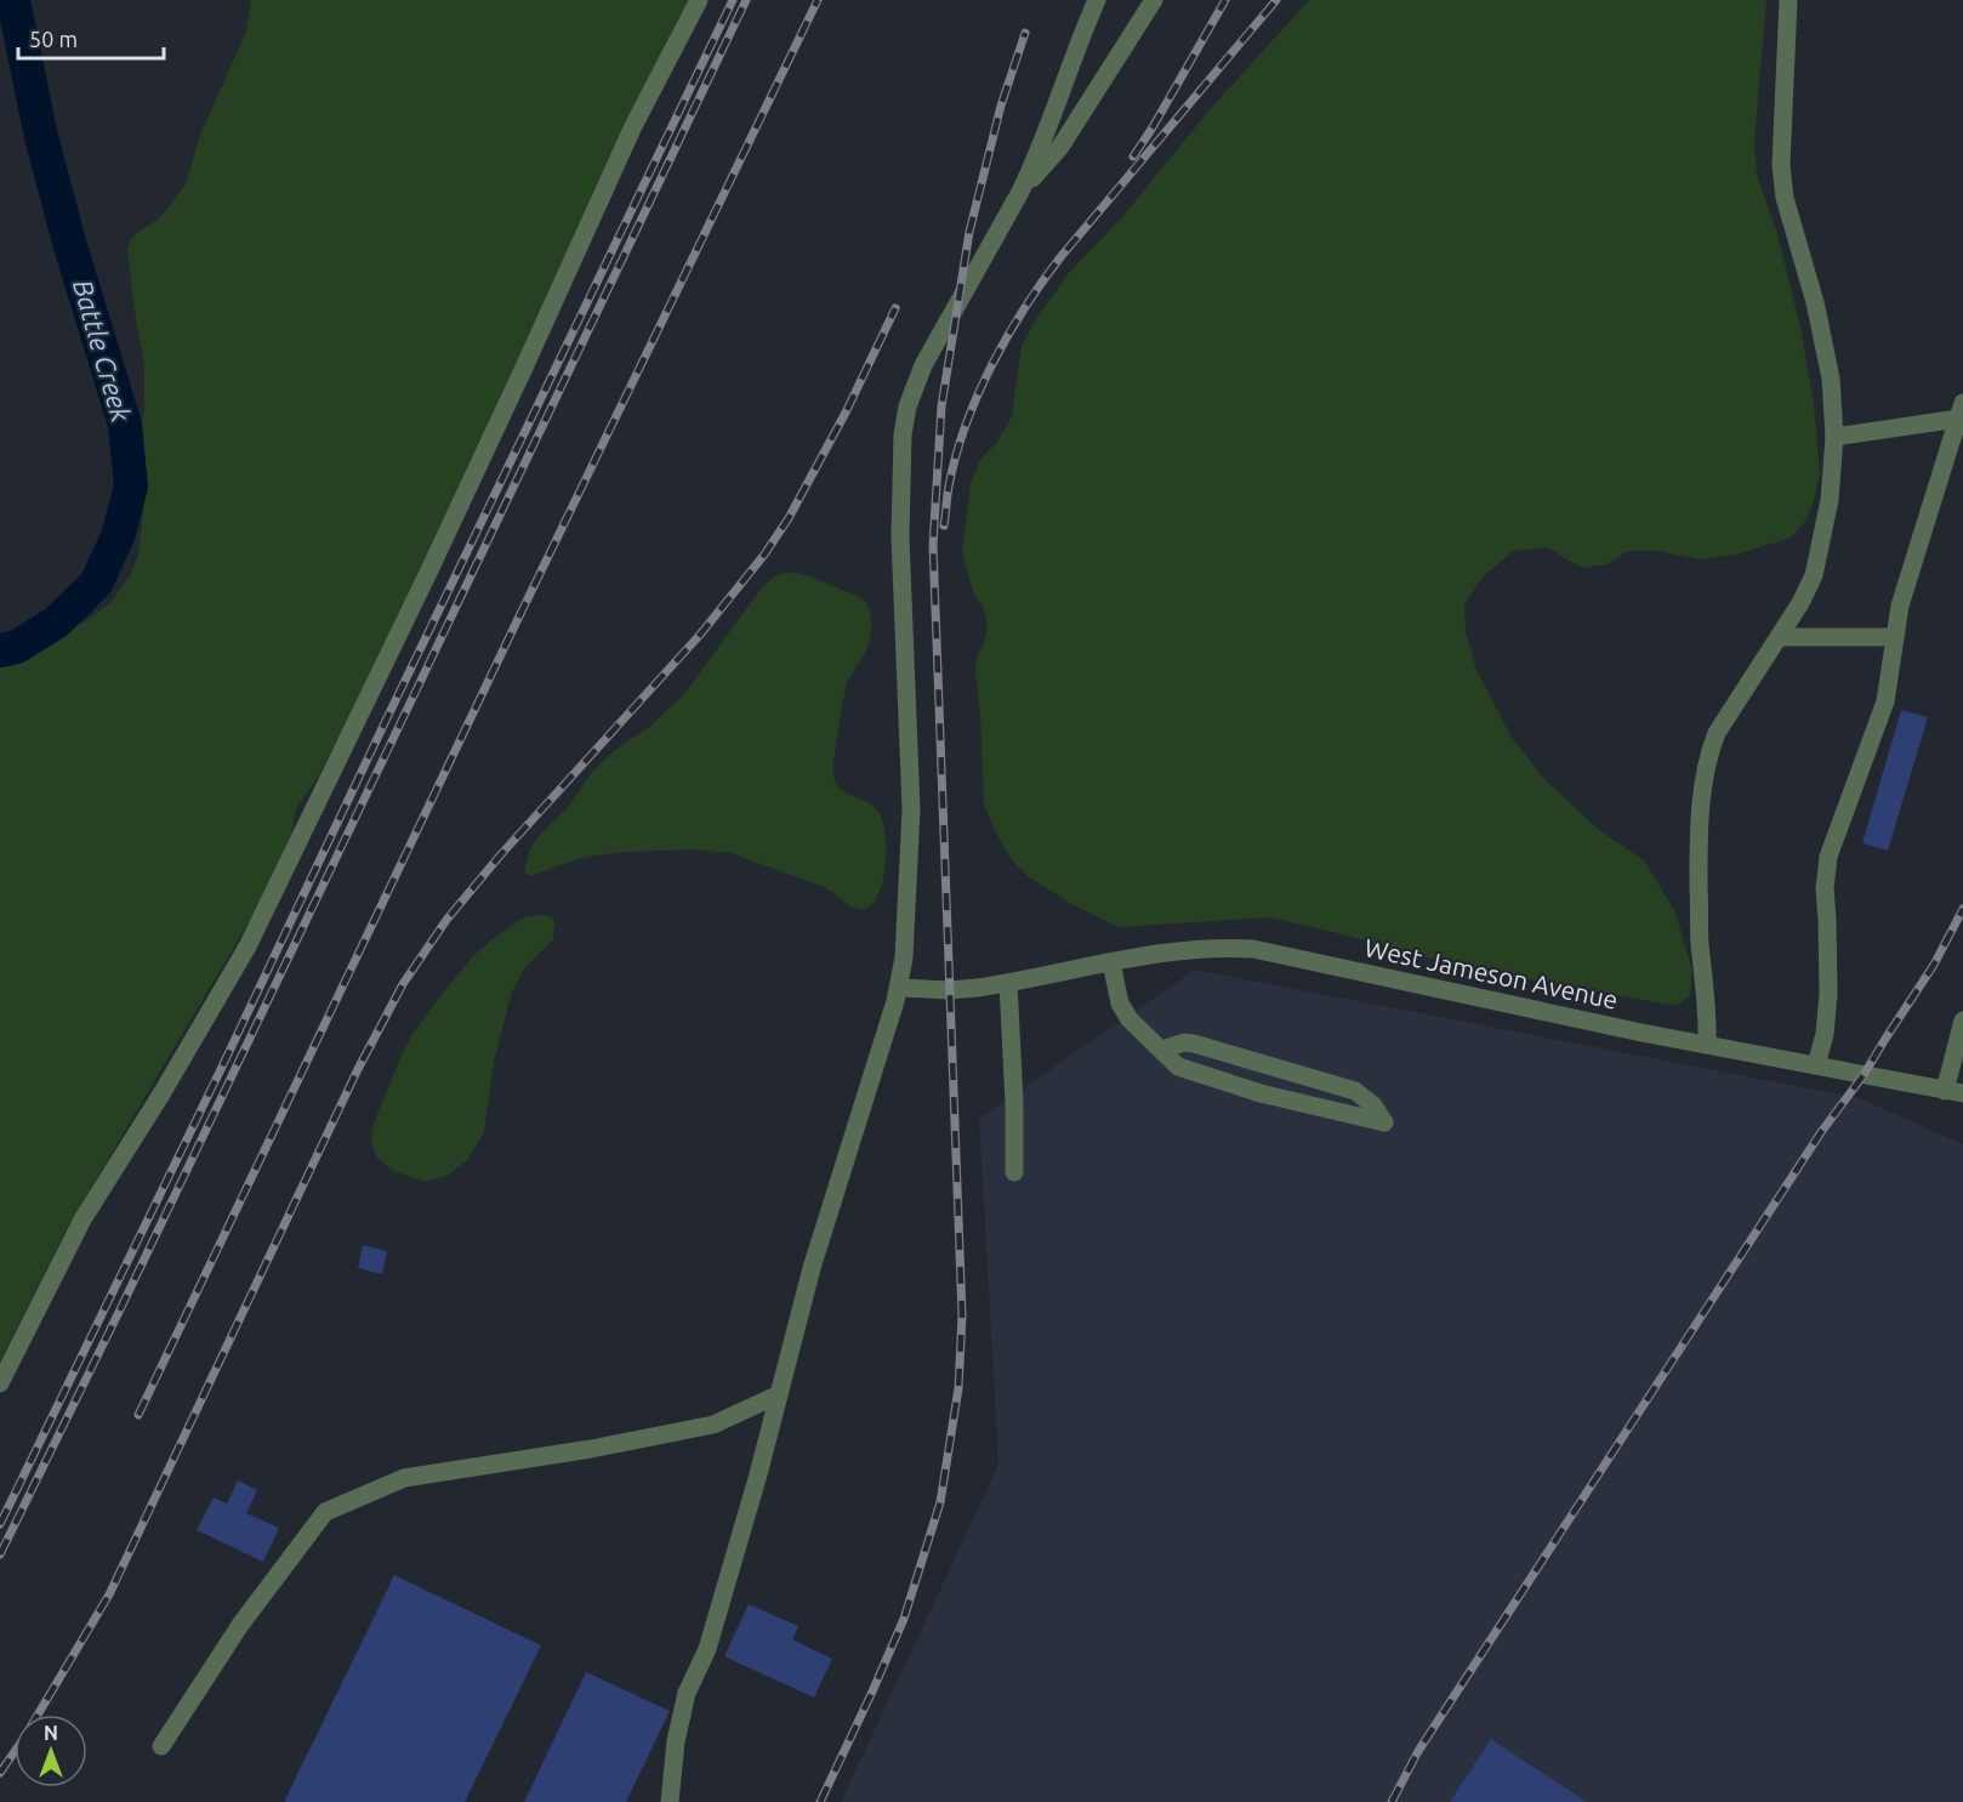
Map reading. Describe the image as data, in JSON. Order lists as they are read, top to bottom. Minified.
{"streets":{"lane":["West Jameson Avenue"]},"water":["Battle Creek"],"scale_bar":"50 m","north":"top"}
